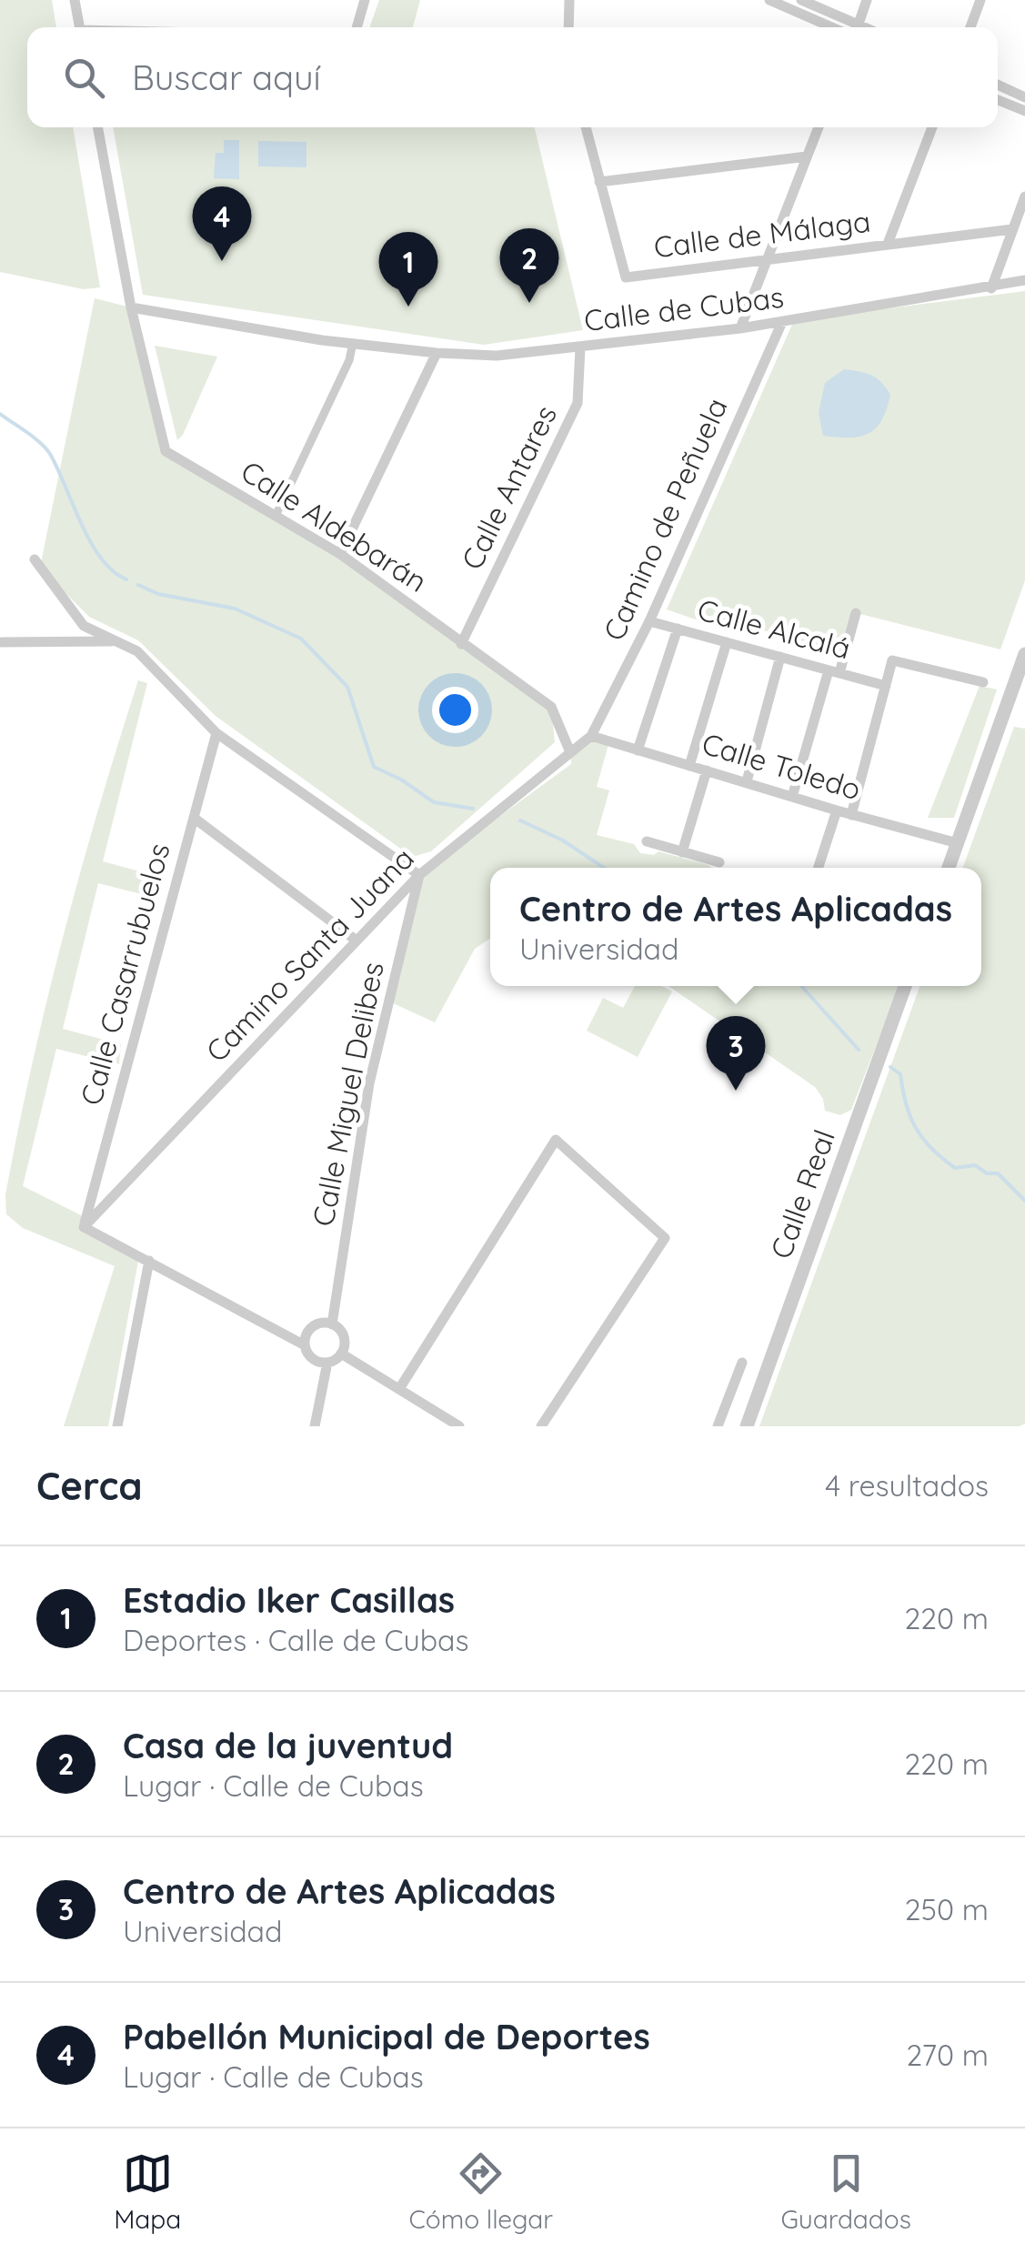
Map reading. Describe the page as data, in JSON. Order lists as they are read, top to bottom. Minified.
{"streets":{"street":["Calle de Málaga","Calle de Cubas","Calle Antares","Camino de Peñuela","Calle Aldebarán","Calle Alcalá","Calle Toledo","Camino Santa Juana","Calle Casarrubuelos","Calle Miguel Delibes","Calle Real"]},"crossings":[["Calle de Cubas","Calle Antares"],["Calle de Cubas","Camino de Peñuela"],["Calle de Cubas","Calle Aldebarán"],["Calle Antares","Calle Aldebarán"],["Camino de Peñuela","Calle Alcalá"],["Camino de Peñuela","Calle Toledo"],["Camino de Peñuela","Camino Santa Juana"],["Calle Aldebarán","Camino Santa Juana"],["Calle Toledo","Camino Santa Juana"],["Camino Santa Juana","Calle Casarrubuelos"],["Camino Santa Juana","Calle Miguel Delibes"]],"page":{"search":"Buscar aquí","pins":["4","2","1","3"],"popup":["Centro de Artes Aplicadas","Universidad"],"heading":["Cerca","4 resultados"],"list":[{"mark":"1","name":"Estadio Iker Casillas","note":"Deportes · Calle de Cubas","value":"220 m"},{"mark":"2","name":"Casa de la juventud","note":"Lugar · Calle de Cubas","value":"220 m"},{"mark":"3","name":"Centro de Artes Aplicadas","note":"Universidad","value":"250 m"},{"mark":"4","name":"Pabellón Municipal de Deportes","note":"Lugar · Calle de Cubas","value":"270 m"}],"nav":["Mapa","Cómo llegar","Guardados"]}}
